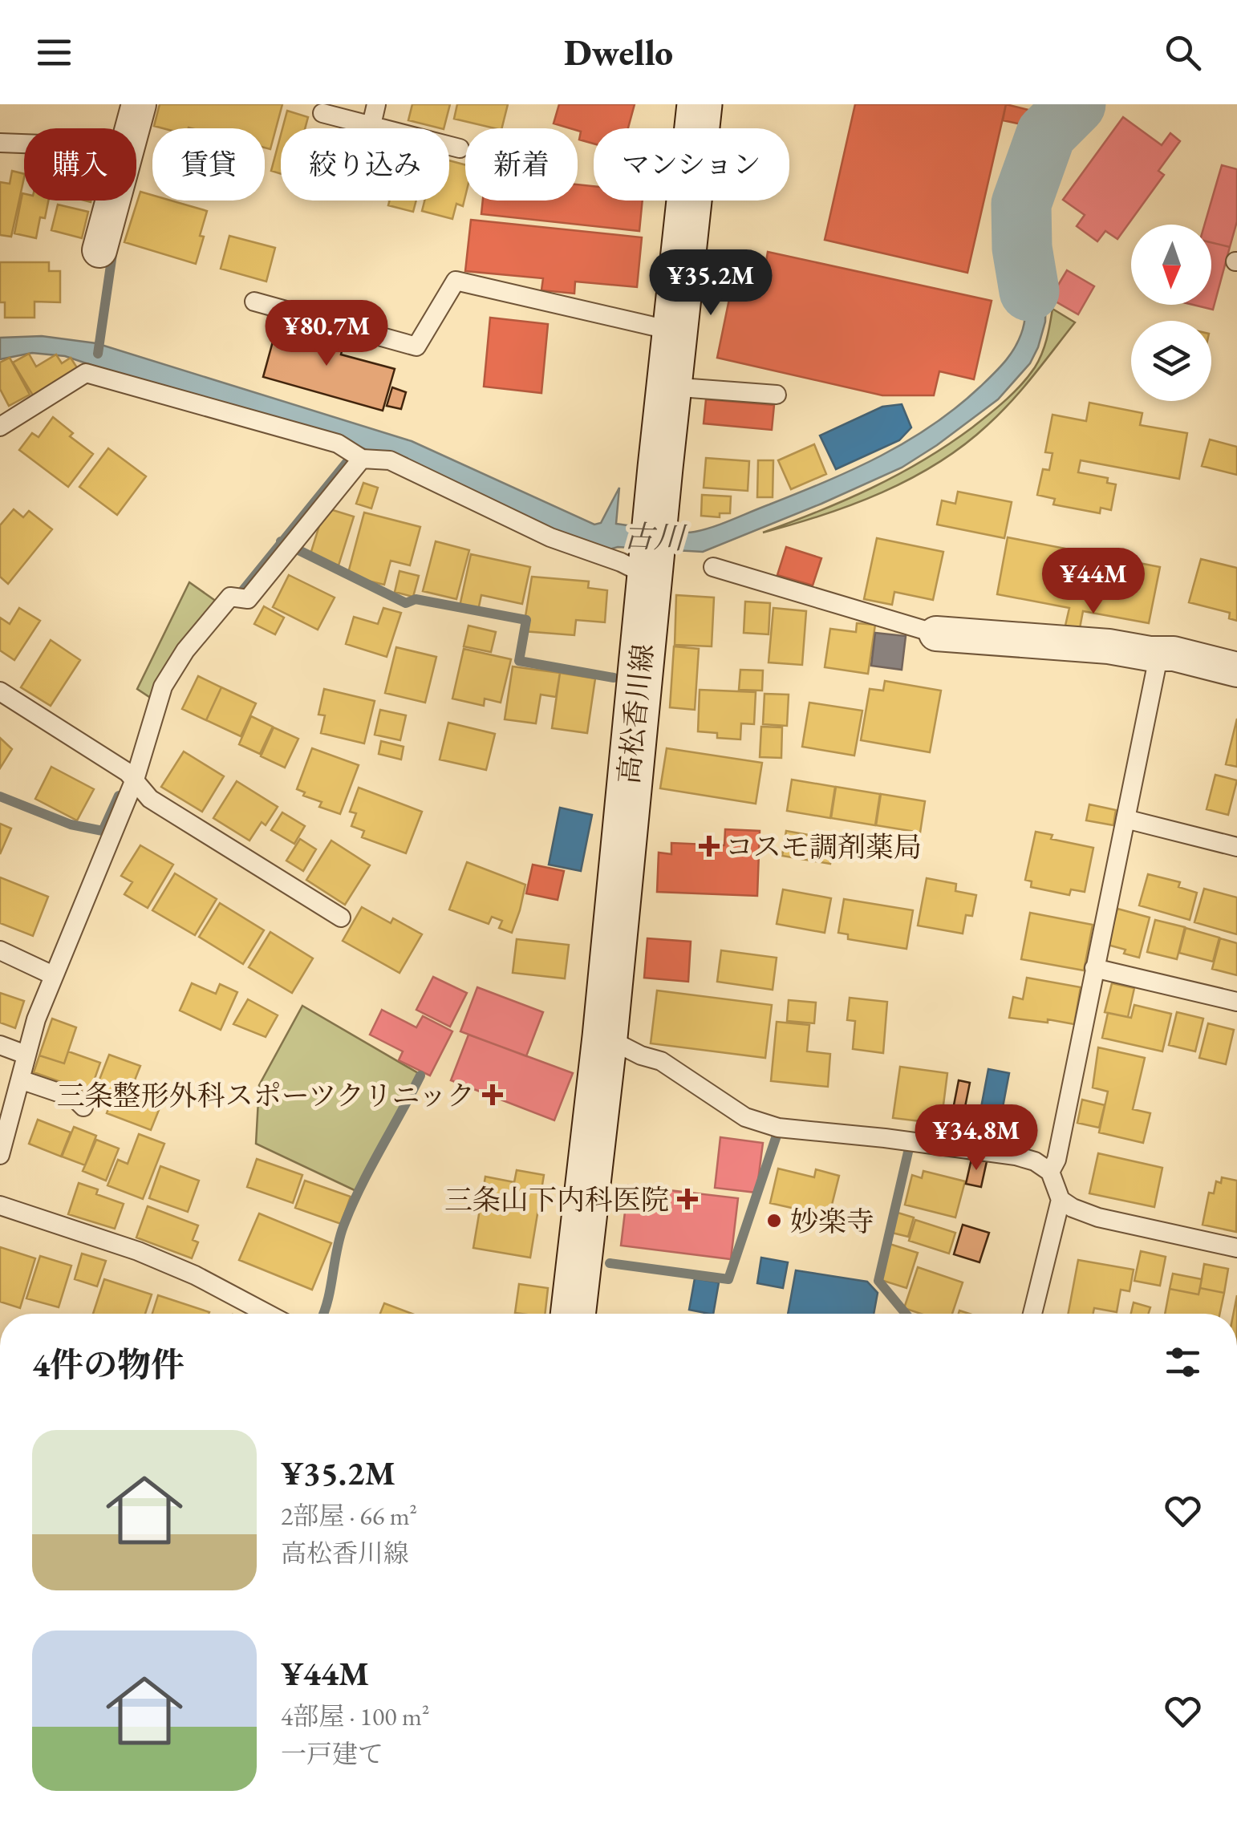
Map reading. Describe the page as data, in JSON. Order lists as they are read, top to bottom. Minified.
{"streets":{"main road":["高松香川線"]},"water":["古川"],"places":{"health":["コスモ調剤薬局","三条整形外科スポーツクリニック","三条山下内科医院"],"other":["妙楽寺"]},"north":"bottom","page":{"header":"Dwello","chip":["購入","賃貸","絞り込み","新着","マンション"],"price":["¥35.2M","¥80.7M","¥44M","¥34.8M"],"heading":"4件の物件","list":[{"name":"¥35.2M","note":"2部屋 · 66 m² · 高松香川線"},{"name":"¥44M","note":"4部屋 · 100 m² · 一戸建て"}]}}
